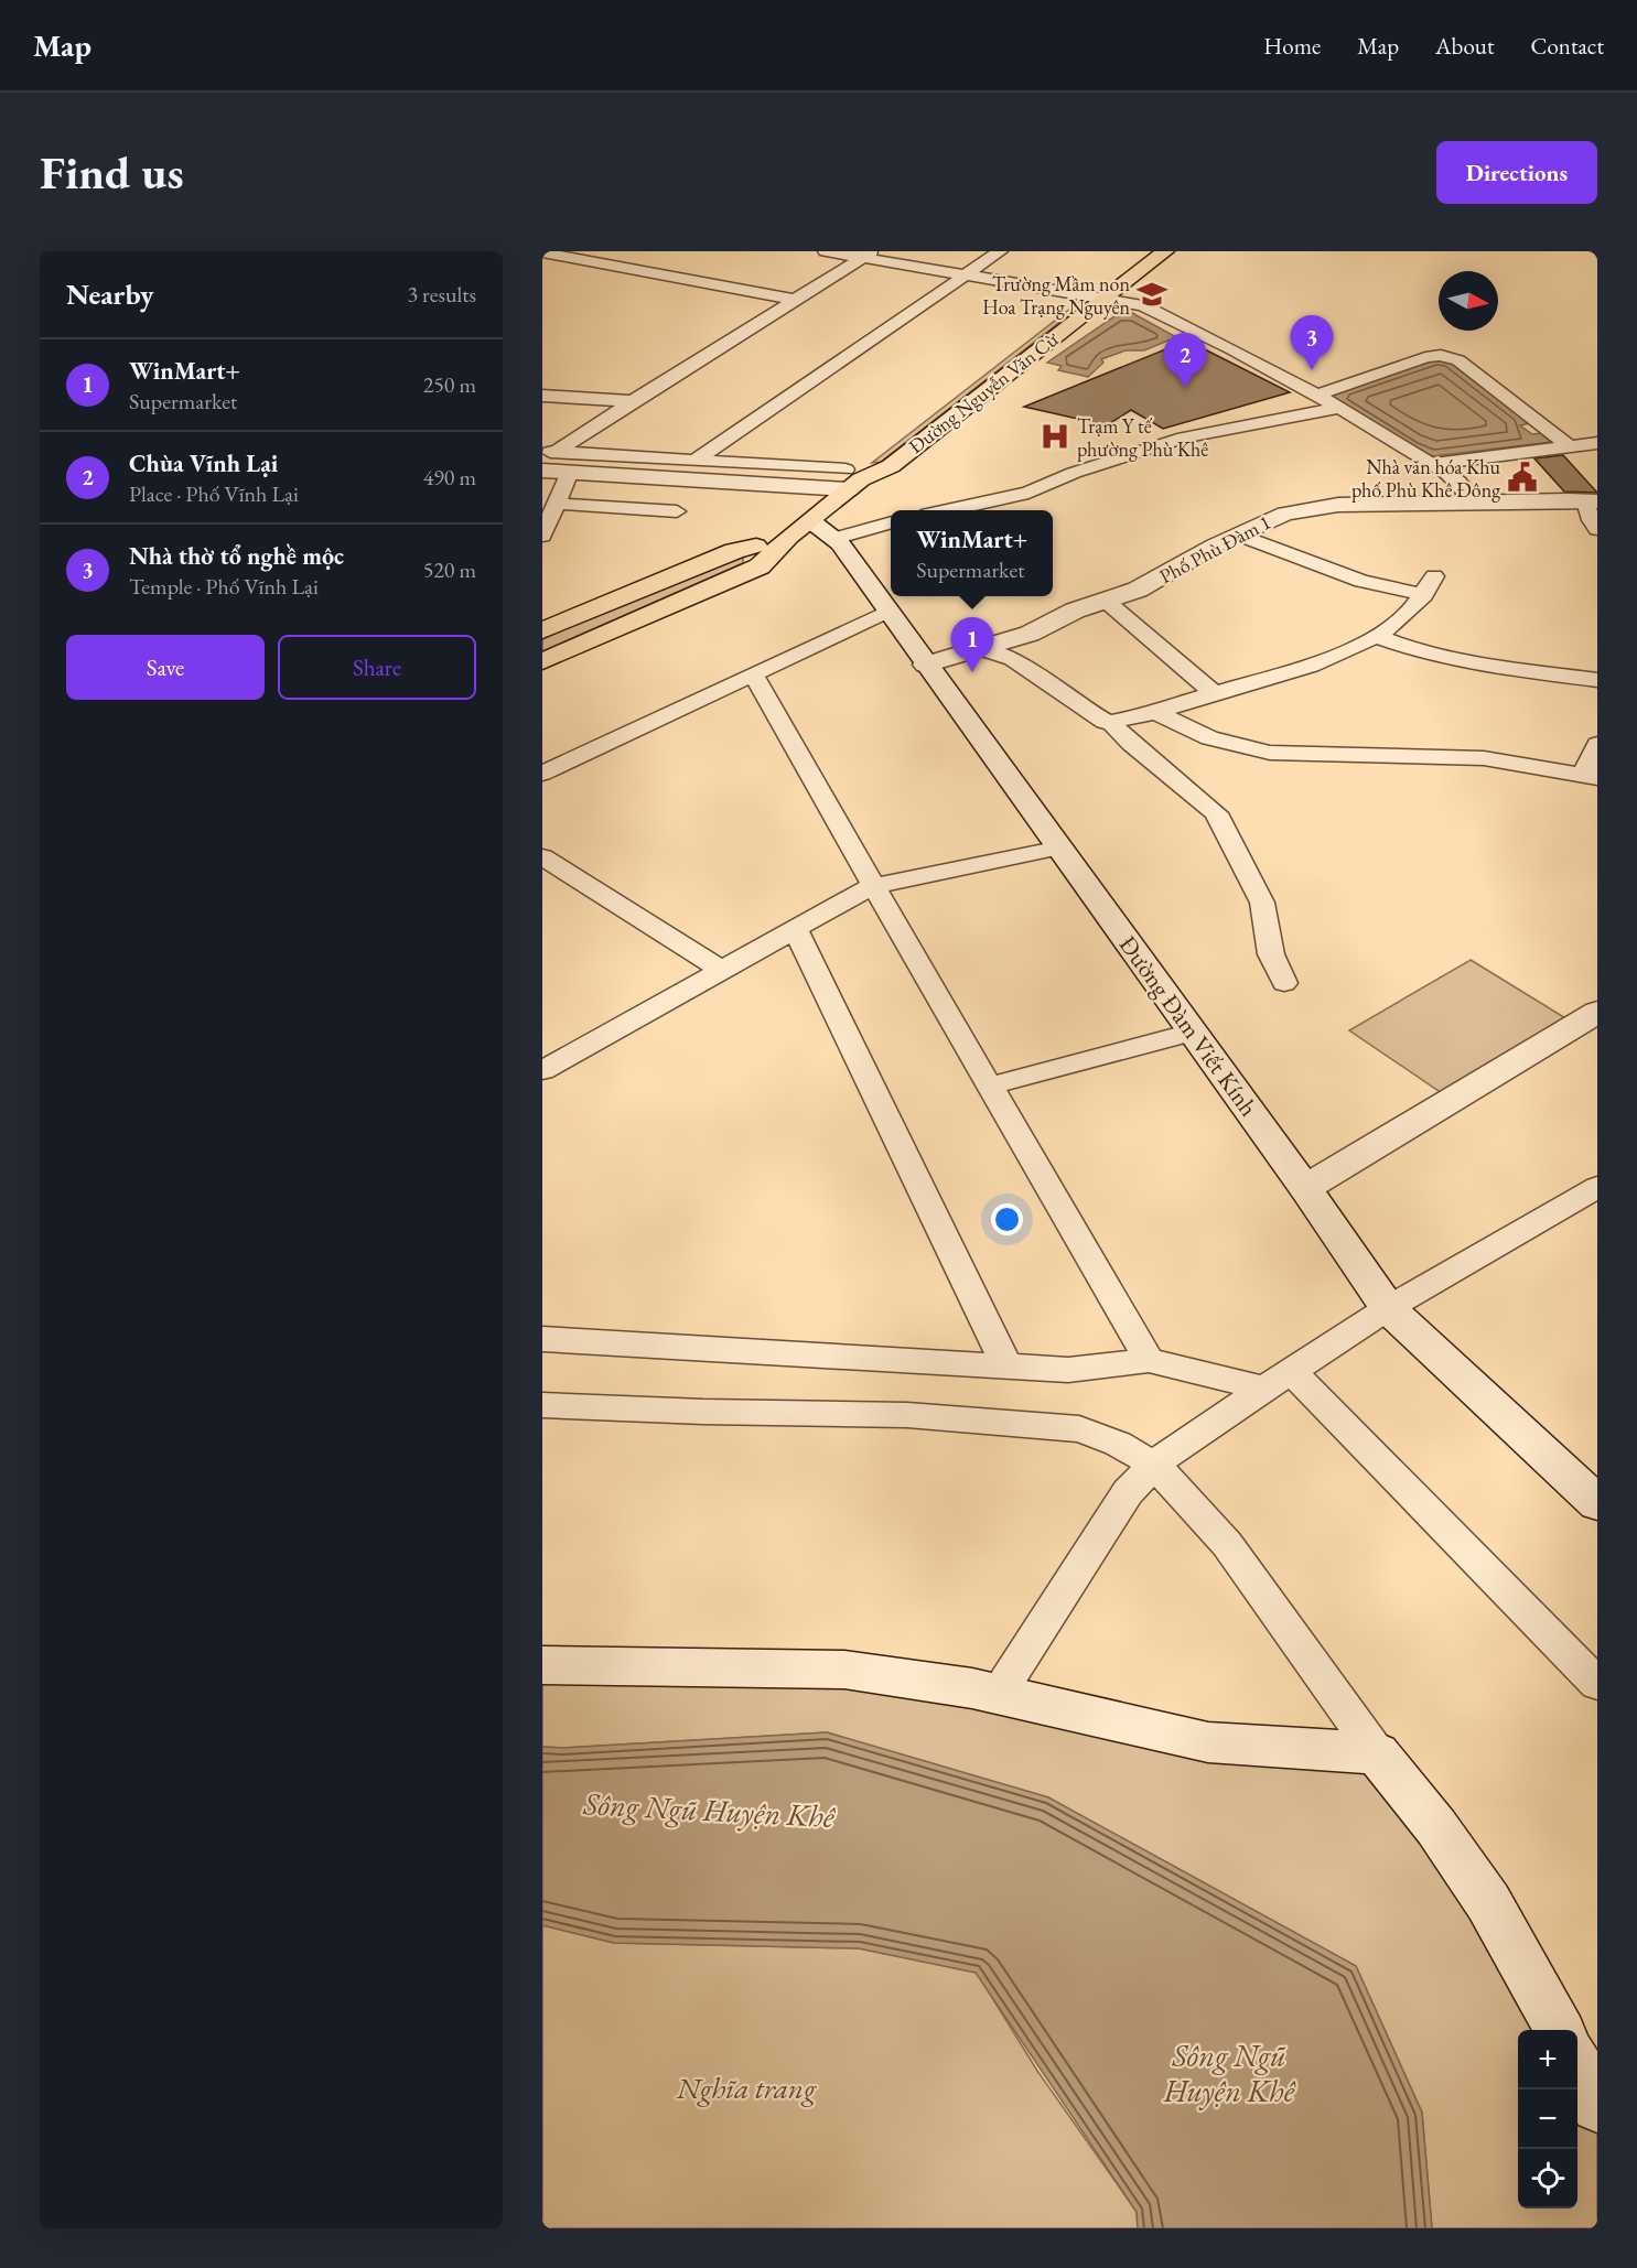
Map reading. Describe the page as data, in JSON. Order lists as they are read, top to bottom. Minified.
{"streets":{"main road":["Đường Nguyễn Văn Cừ","Phố Phù Đàm 1","Đường Đàm Viết Kính"]},"crossings":[["Đường Nguyễn Văn Cừ","Đường Đàm Viết Kính"],["Phố Phù Đàm 1","Đường Đàm Viết Kính"]],"water":["Sông Ngũ Huyện Khê"],"parks":["Nghĩa trang"],"places":{"school or university":["Trường Mầm non Hoa Trạng Nguyên"],"hospital":["Trạm Y tế phường Phù Khê"],"public building":["Nhà văn hóa Khu phố Phù Khê Đông"]},"north":"right","page":{"header":"Map","nav":["Home","Map","About","Contact"],"buttons":["Directions",["Save","Share"]],"title":"Find us","heading":["Nearby","3 results"],"pins":["3","2","1"],"list":[{"mark":"1","name":"WinMart+","note":"Supermarket","value":"250 m"},{"mark":"2","name":"Chùa Vĩnh Lại","note":"Place · Phố Vĩnh Lại","value":"490 m"},{"mark":"3","name":"Nhà thờ tổ nghề mộc","note":"Temple · Phố Vĩnh Lại","value":"520 m"}],"popup":["WinMart+","Supermarket"],"map_buttons":["+","−"]}}
